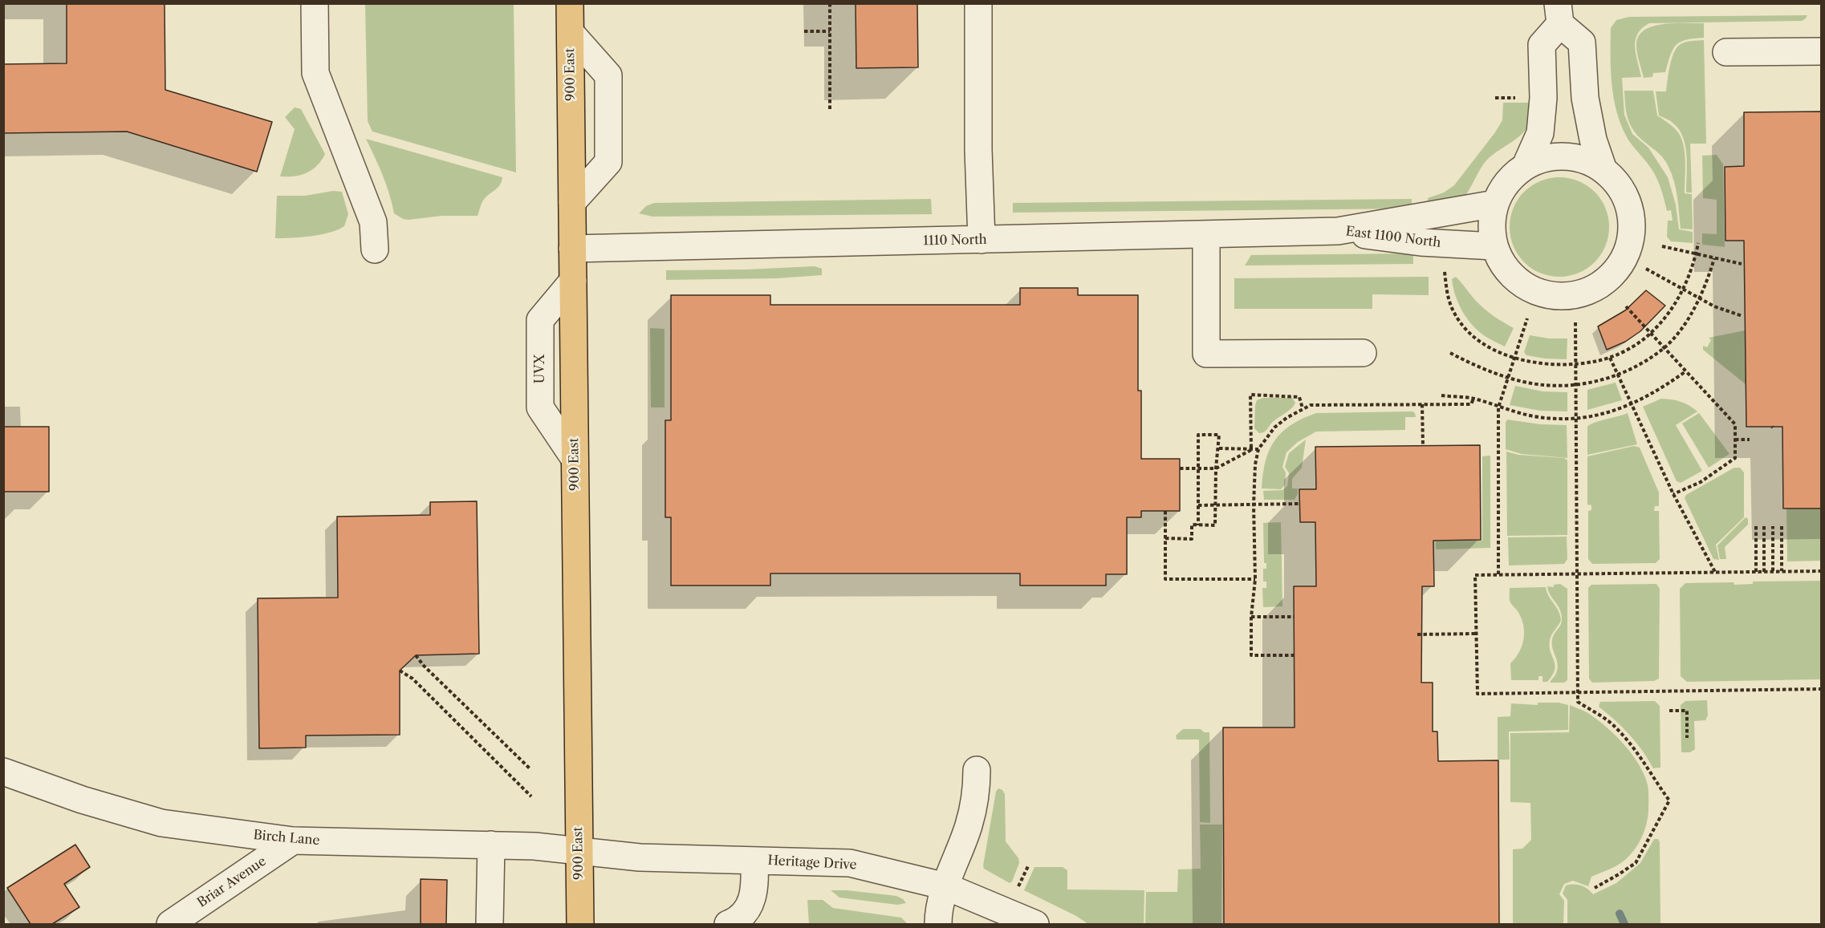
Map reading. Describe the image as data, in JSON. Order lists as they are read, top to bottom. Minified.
{"streets":{"main road":["900 East"],"street":["East 1100 North","1110 North","UVX","Birch Lane","Heritage Drive","Briar Avenue"]},"crossings":[["900 East","1110 North"],["900 East","UVX"],["900 East","Birch Lane"],["900 East","Heritage Drive"],["East 1100 North","1110 North"],["Birch Lane","Heritage Drive"],["Birch Lane","Briar Avenue"]]}
